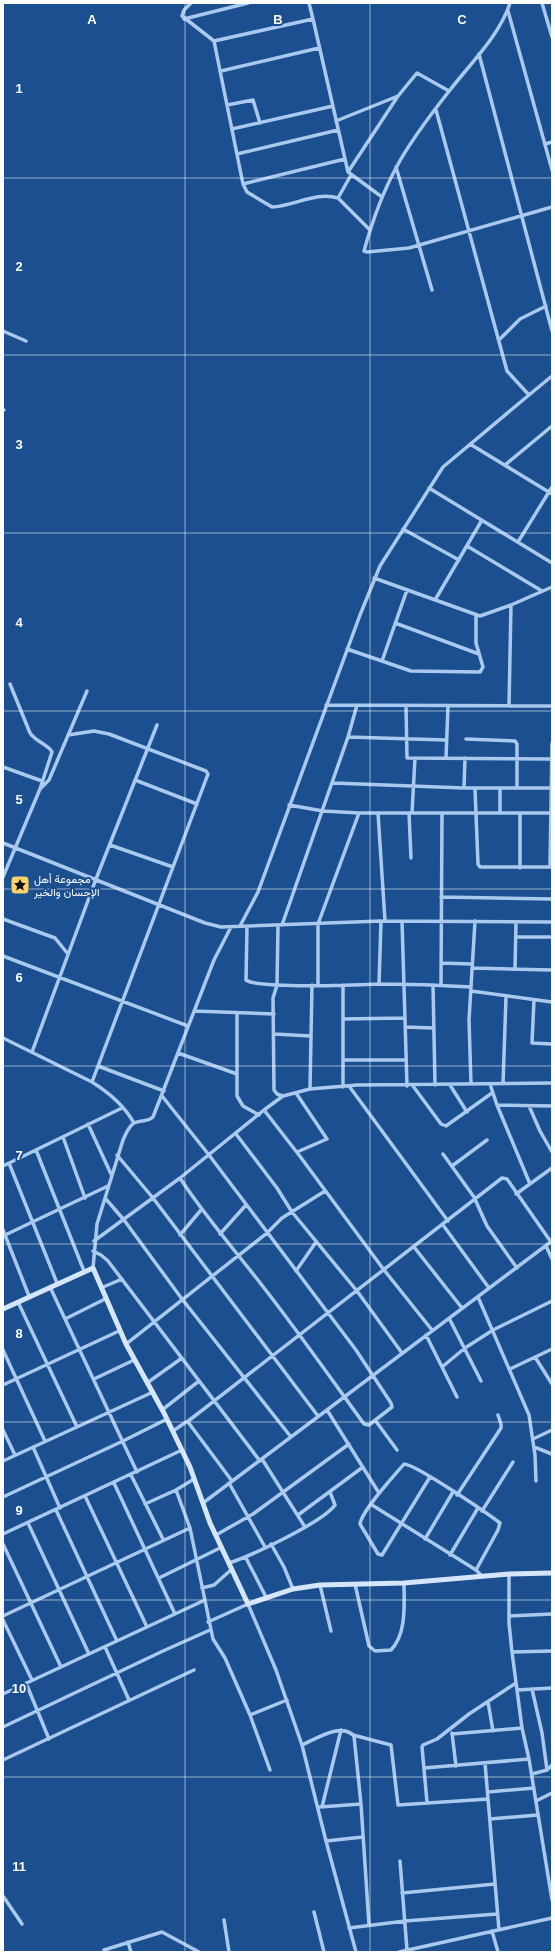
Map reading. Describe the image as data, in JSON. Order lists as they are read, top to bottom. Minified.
{"places":{"place":["مجموعة أهل الإحسان والخير"]},"grid":{"columns":["A","B","C"],"rows":["1","2","3","4","5","6","7","8","9","10","11"]}}
